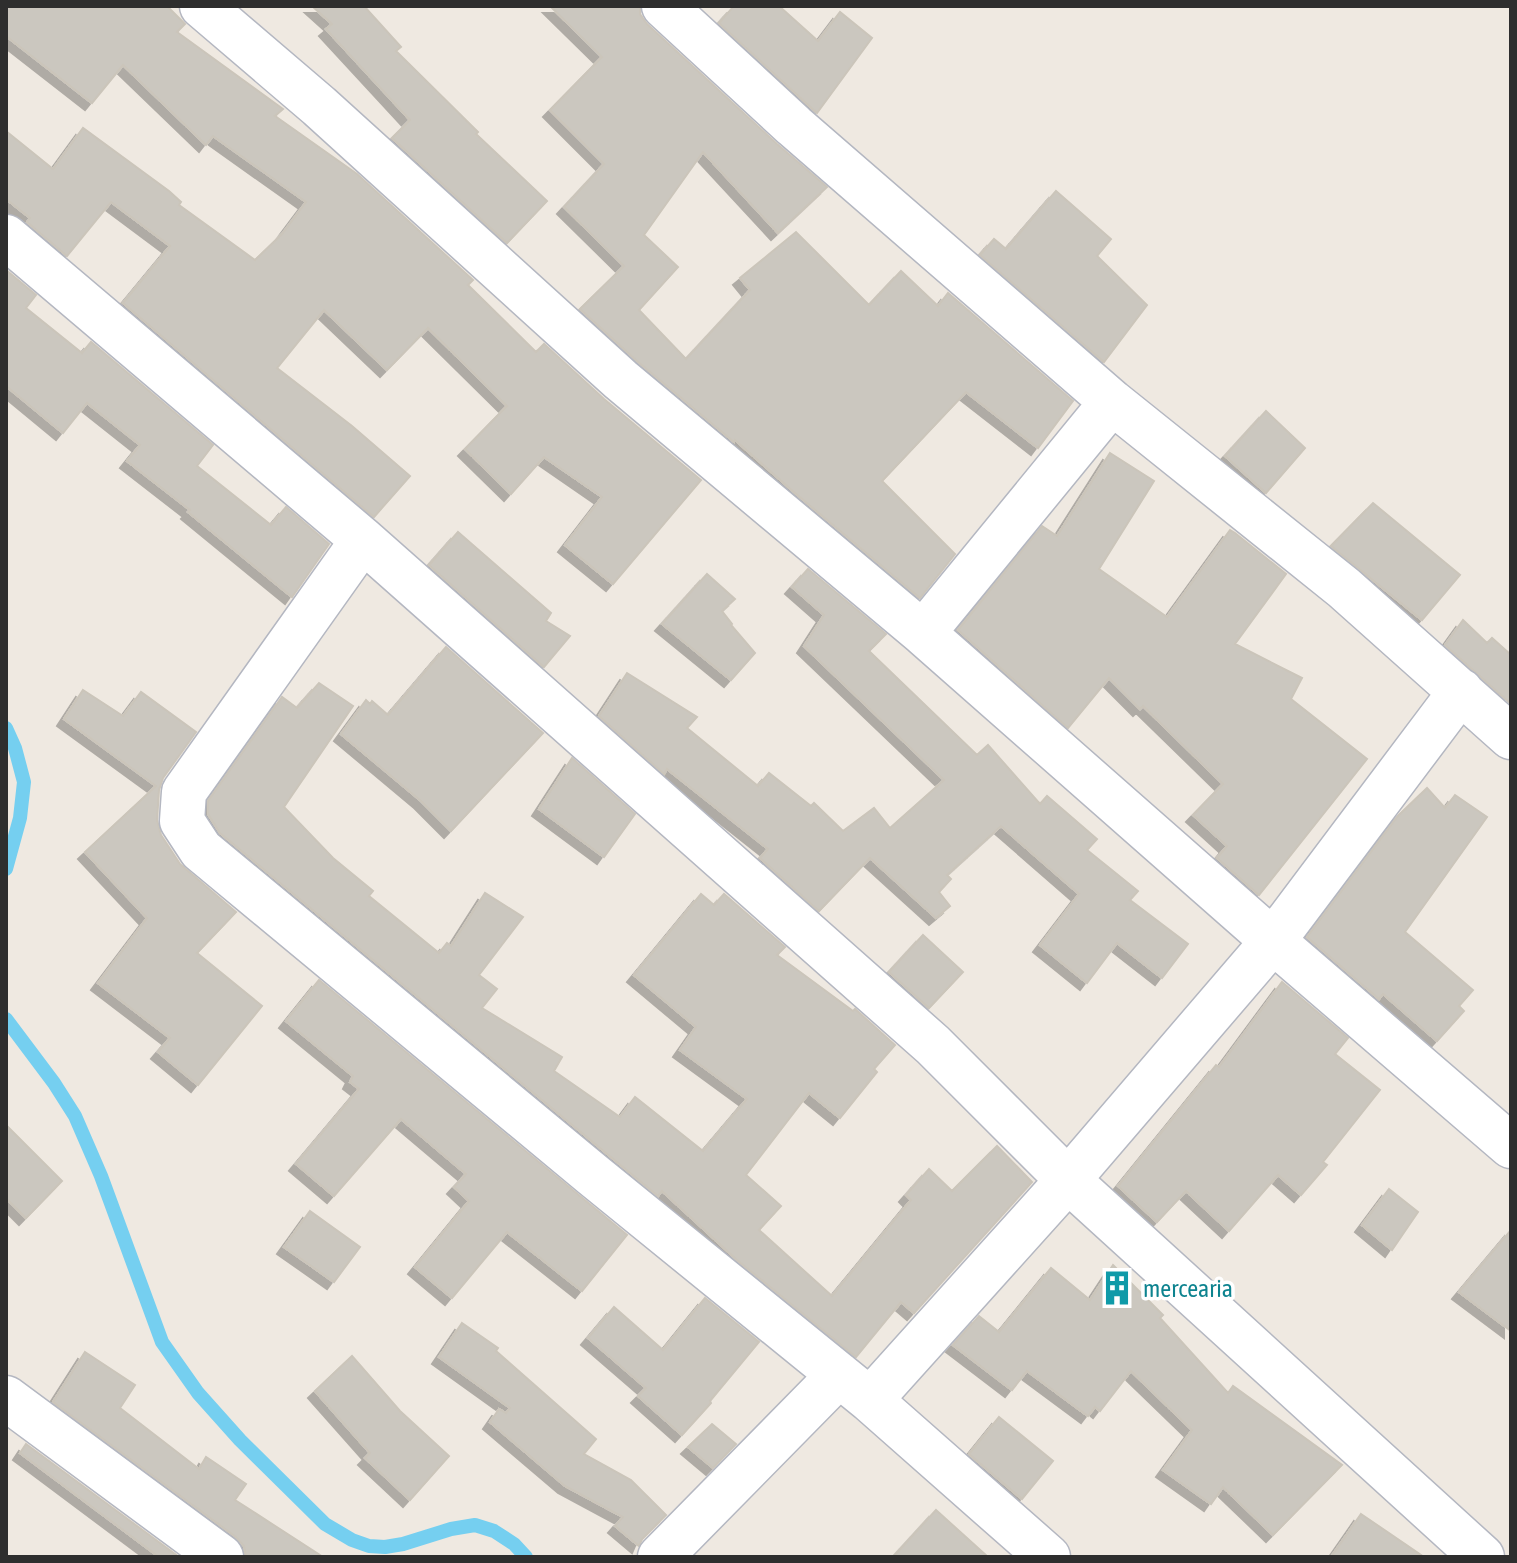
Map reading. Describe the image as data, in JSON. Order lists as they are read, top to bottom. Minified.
{"places":{"building":["mercearia"]}}
